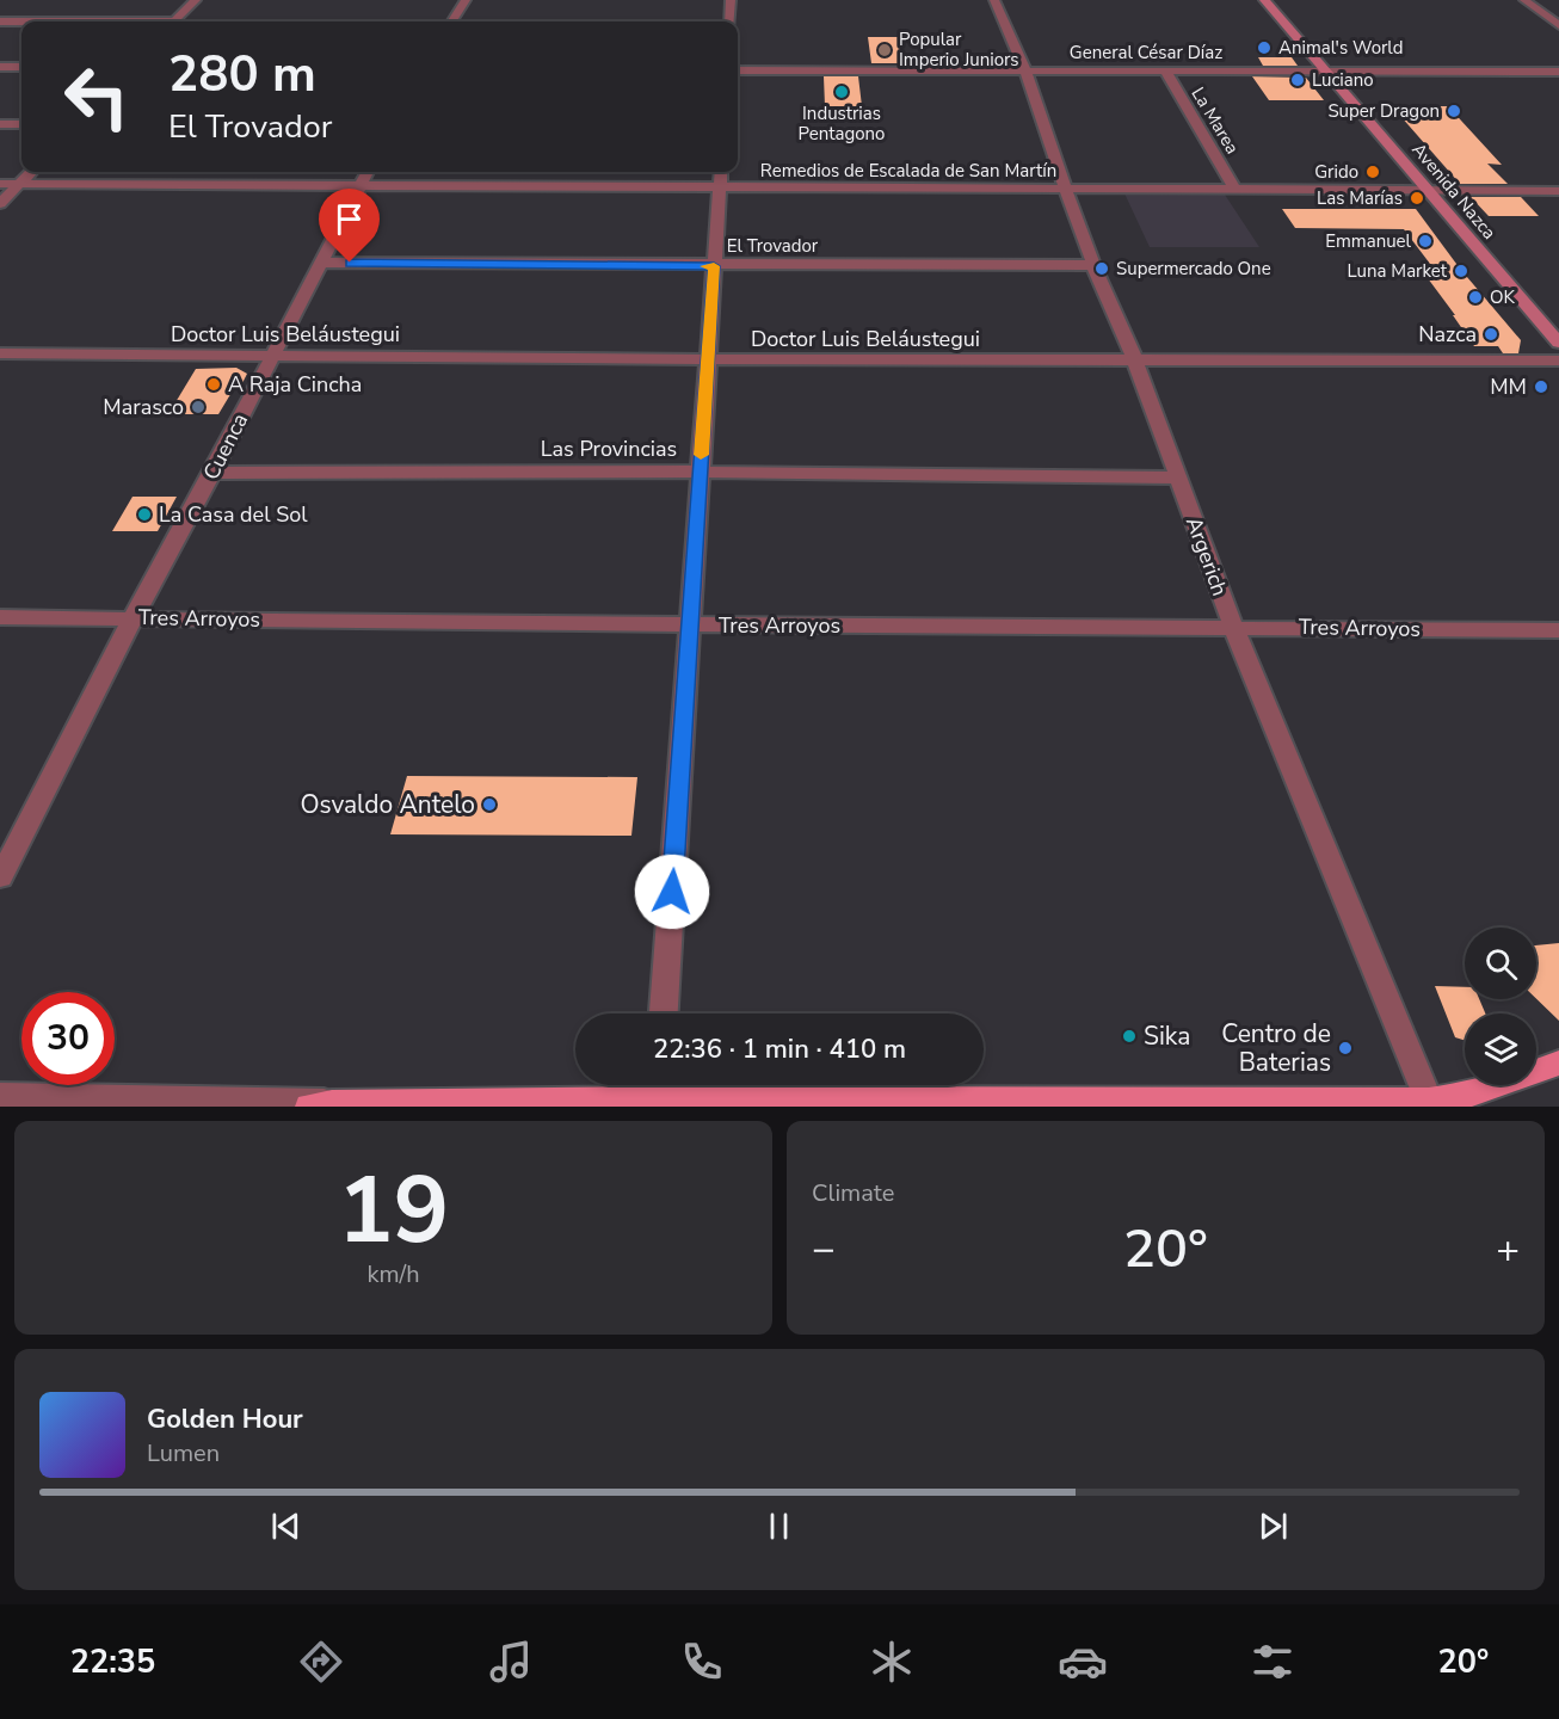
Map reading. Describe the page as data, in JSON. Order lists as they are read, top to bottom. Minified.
{"streets":{"main road":["Avenida Nazca"],"street":["General César Díaz","La Marea","Remedios de Escalada de San Martín","El Trovador","Doctor Luis Beláustegui","Cuenca","Las Provincias","Argerich","Tres Arroyos"]},"crossings":[["General César Díaz","La Marea"],["General César Díaz","Avenida Nazca"],["General César Díaz","Argerich"],["La Marea","Remedios de Escalada de San Martín"],["Remedios de Escalada de San Martín","Avenida Nazca"],["Remedios de Escalada de San Martín","Cuenca"],["Remedios de Escalada de San Martín","Argerich"],["El Trovador","Cuenca"],["El Trovador","Argerich"],["Doctor Luis Beláustegui","Cuenca"],["Doctor Luis Beláustegui","Argerich"],["Cuenca","Las Provincias"],["Cuenca","Tres Arroyos"],["Las Provincias","Argerich"],["Argerich","Tres Arroyos"]],"places":["Animal's World","Popular Imperio Juniors","Luciano","Industrias Pentagono","Super Dragon","Grido","Las Marías","Emmanuel","Supermercado One","Luna Market","OK","Nazca","A Raja Cincha","MM","Marasco","La Casa del Sol","Osvaldo Antelo","Sika","Centro de Baterias"],"page":{"turn":["280 m","El Trovador"],"limit":"30","trip":"22:36 · 1 min · 410 m","tile":[["19","km/h"],"Climate"],"heat":["−","20°","+"],"song":["Golden Hour","Lumen"],"tabs":["22:35","20°"]}}
